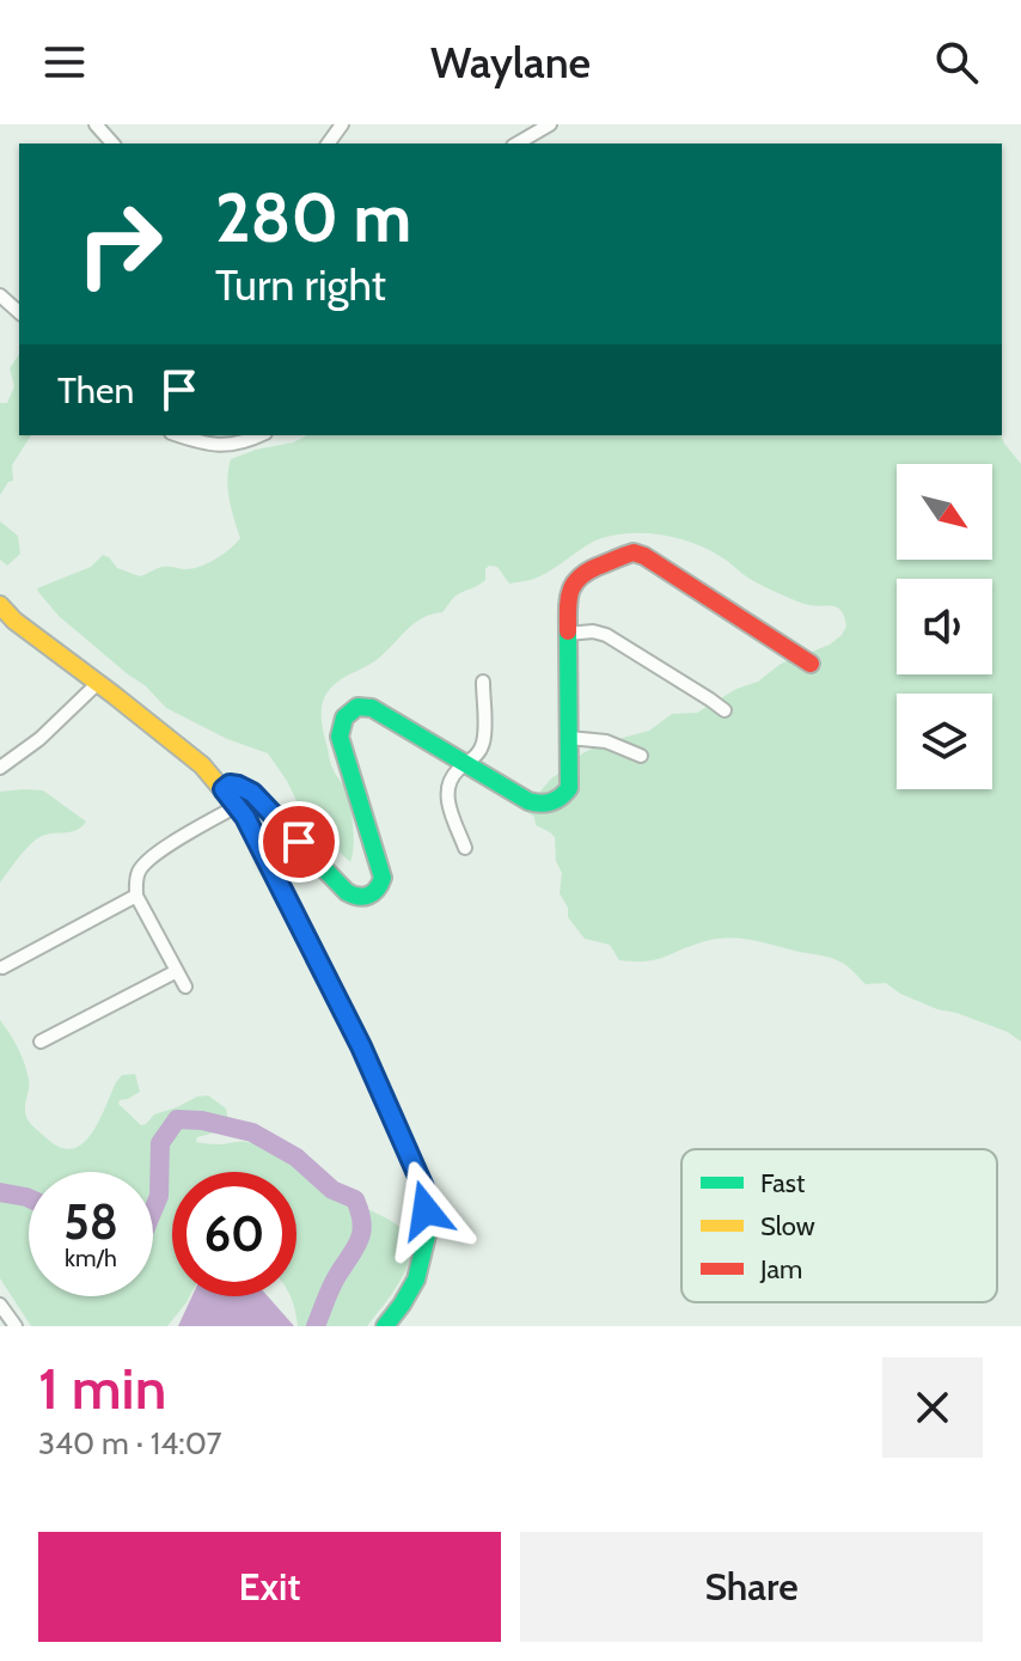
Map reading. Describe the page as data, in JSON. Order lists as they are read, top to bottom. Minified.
{"legend":["Fast","Slow","Jam"],"north":"bottom right","page":{"header":"Waylane","turn":["280 m","Turn right"],"then":"Then","speed":"58 km/h","limit":"60","heading":["1 min","340 m · 14:07"],"buttons":["Exit","Share"]}}
